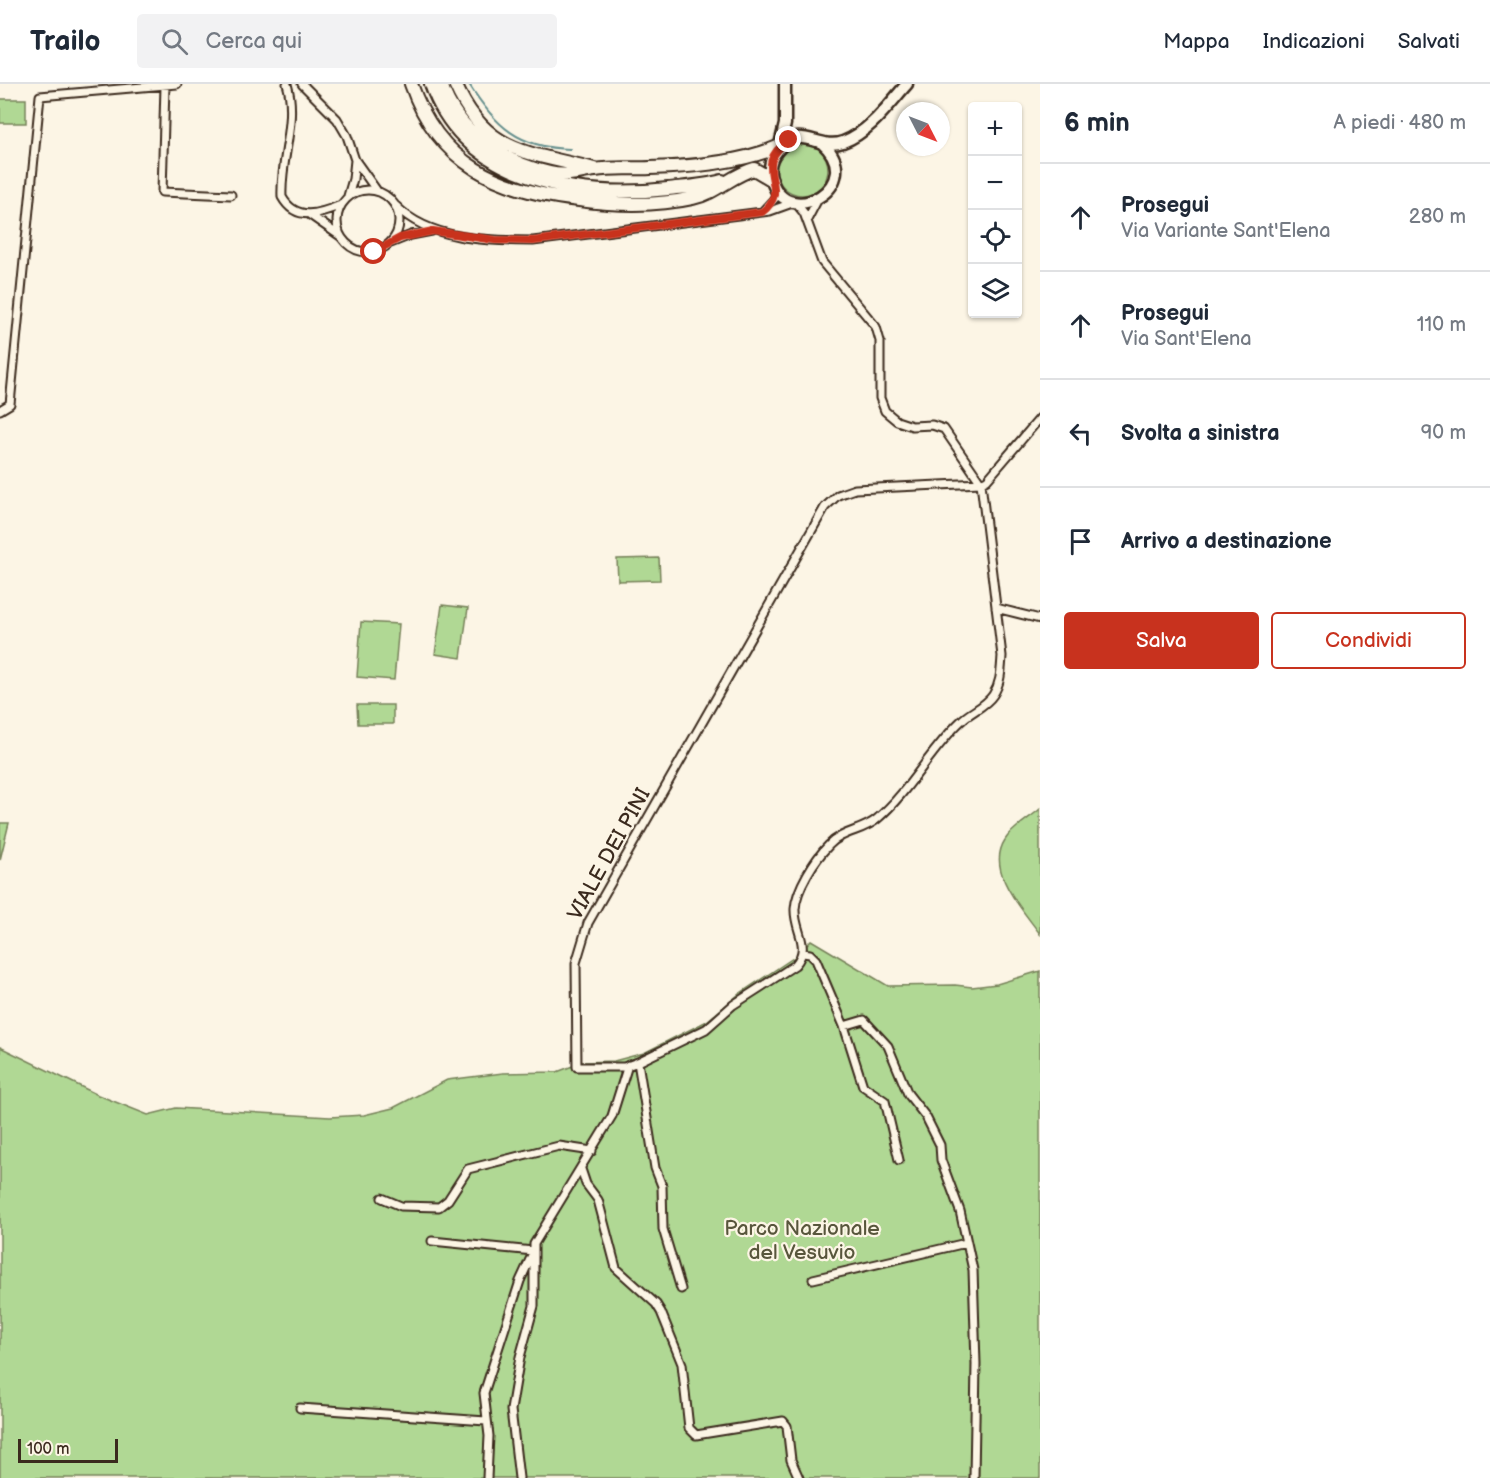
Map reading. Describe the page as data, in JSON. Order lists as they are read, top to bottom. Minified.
{"streets":{"street":["VIALE DEI PINI"]},"parks":["Parco Nazionale del Vesuvio"],"scale_bar":"100 m","north":"bottom right","page":{"header":"Trailo","search":"Cerca qui","nav":["Mappa","Indicazioni","Salvati"],"heading":["6 min","A piedi · 480 m"],"map_buttons":["+","−"],"list":[["Prosegui","Via Variante Sant'Elena","280 m"],["Prosegui","Via Sant'Elena","110 m"],["Svolta a sinistra","90 m"],"Arrivo a destinazione"],"buttons":["Salva","Condividi"],"scale":"100 m"}}
